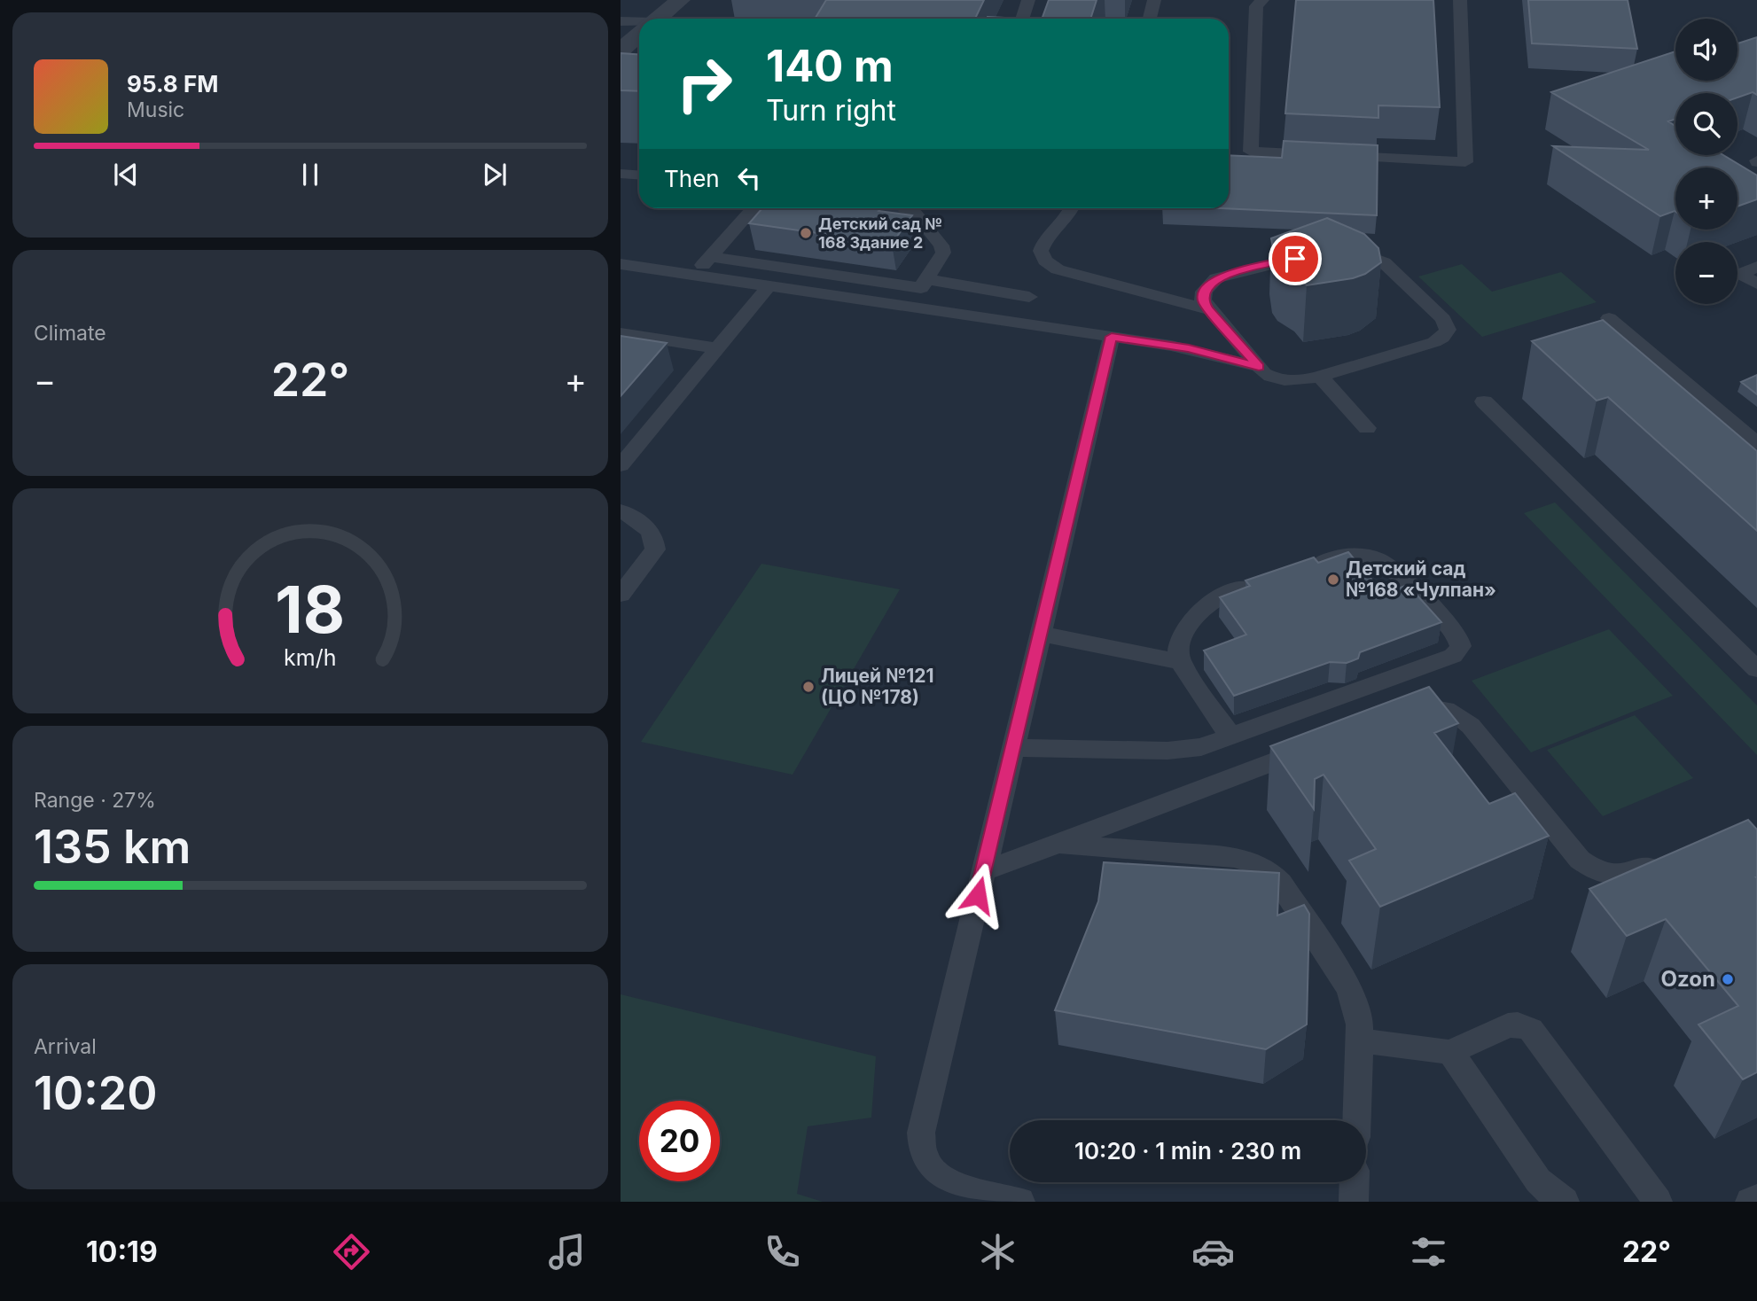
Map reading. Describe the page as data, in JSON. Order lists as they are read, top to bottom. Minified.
{"places":["Детский сад № 168 Здание 2","Детский сад №168 «Чулпан»","Лицей №121 (ЦО №178)","Ozon"],"page":{"map_buttons":["+","−"],"turn":["140 m","Turn right"],"song":["95.8 FM","Music"],"then":"Then","tile":["Climate",["Range · 27%","135 km"],["Arrival","10:20"]],"heat":["−","22°","+"],"limit":"20","trip":"10:20 · 1 min · 230 m","tabs":["10:19","22°"],"gauge":["18","km/h"]}}
